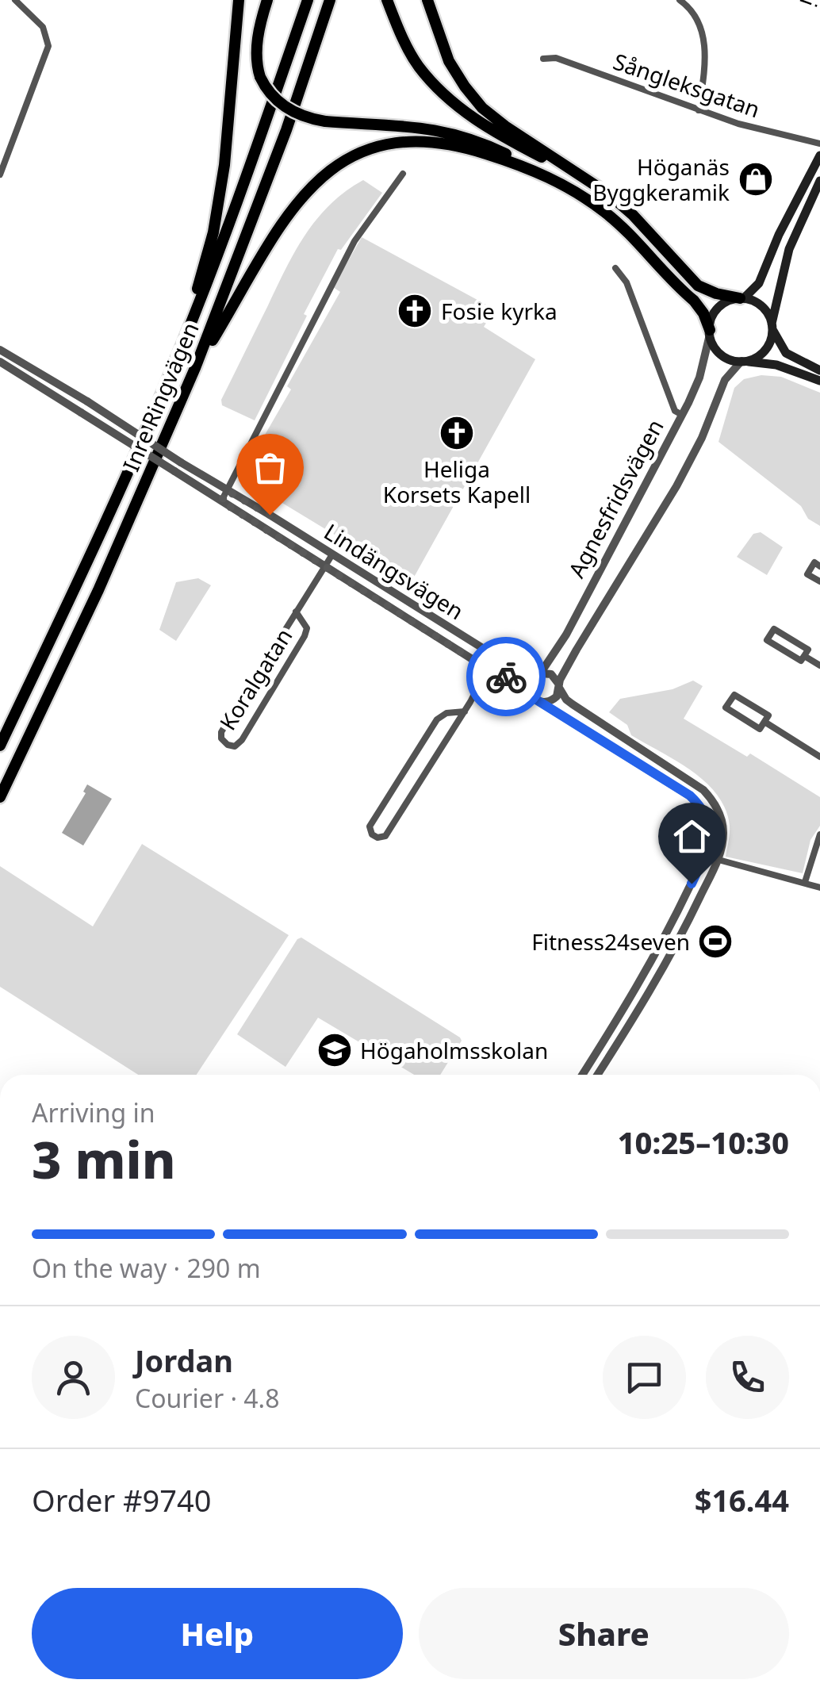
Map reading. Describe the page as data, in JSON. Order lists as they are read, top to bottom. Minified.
{"streets":{"highway":["Inre Ringvägen"],"street":["Sångleksgatan","Agnesfridsvägen","Lindängsvägen","Koralgatan"]},"crossings":[["Agnesfridsvägen","Lindängsvägen"],["Lindängsvägen","Koralgatan"]],"places":{"shop":["Höganäs Byggkeramik"],"church":["Fosie kyrka","Heliga Korsets Kapell"],"sports":["Fitness24seven"],"school or university":["Högaholmsskolan"]},"page":{"heading":["3 min","Arriving in","10:25–10:30"],"panel":["Jordan","Courier · 4.8","Order #9740","$16.44"],"bar":"On the way · 290 m","buttons":["Help","Share"]}}
